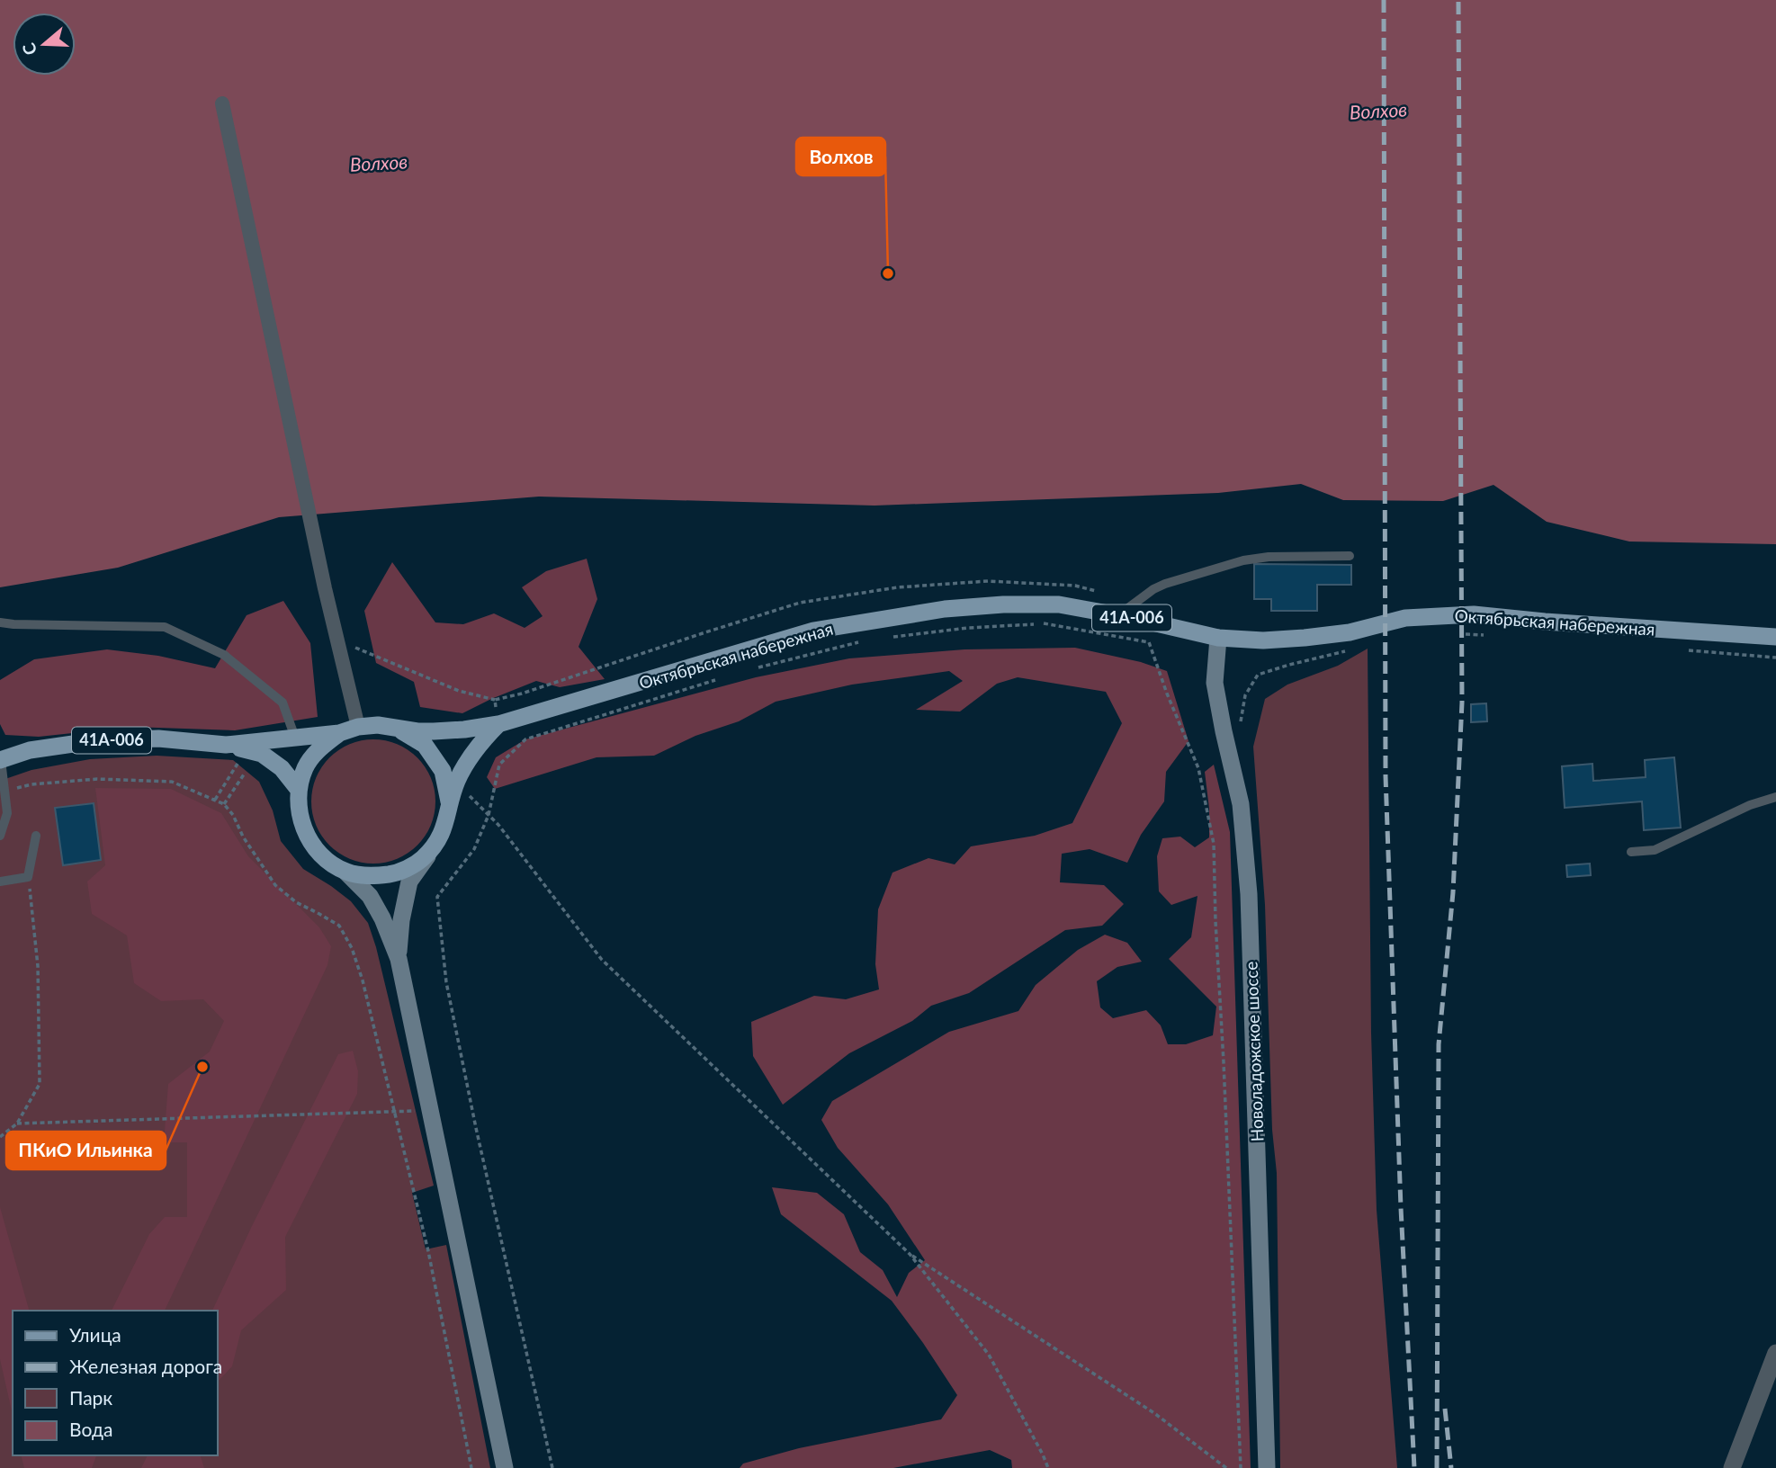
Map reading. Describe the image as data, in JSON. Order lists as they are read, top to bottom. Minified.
{"streets":{"main road":["41А-006","Октябрьская набережная","Новоладожское шоссе"]},"crossings":[["Октябрьская набережная","Новоладожское шоссе"]],"water":["Волхов"],"places":["Волхов","ПКиО Ильинка"],"legend":["Улица","Железная дорога","Парк","Вода"],"north":"left"}
